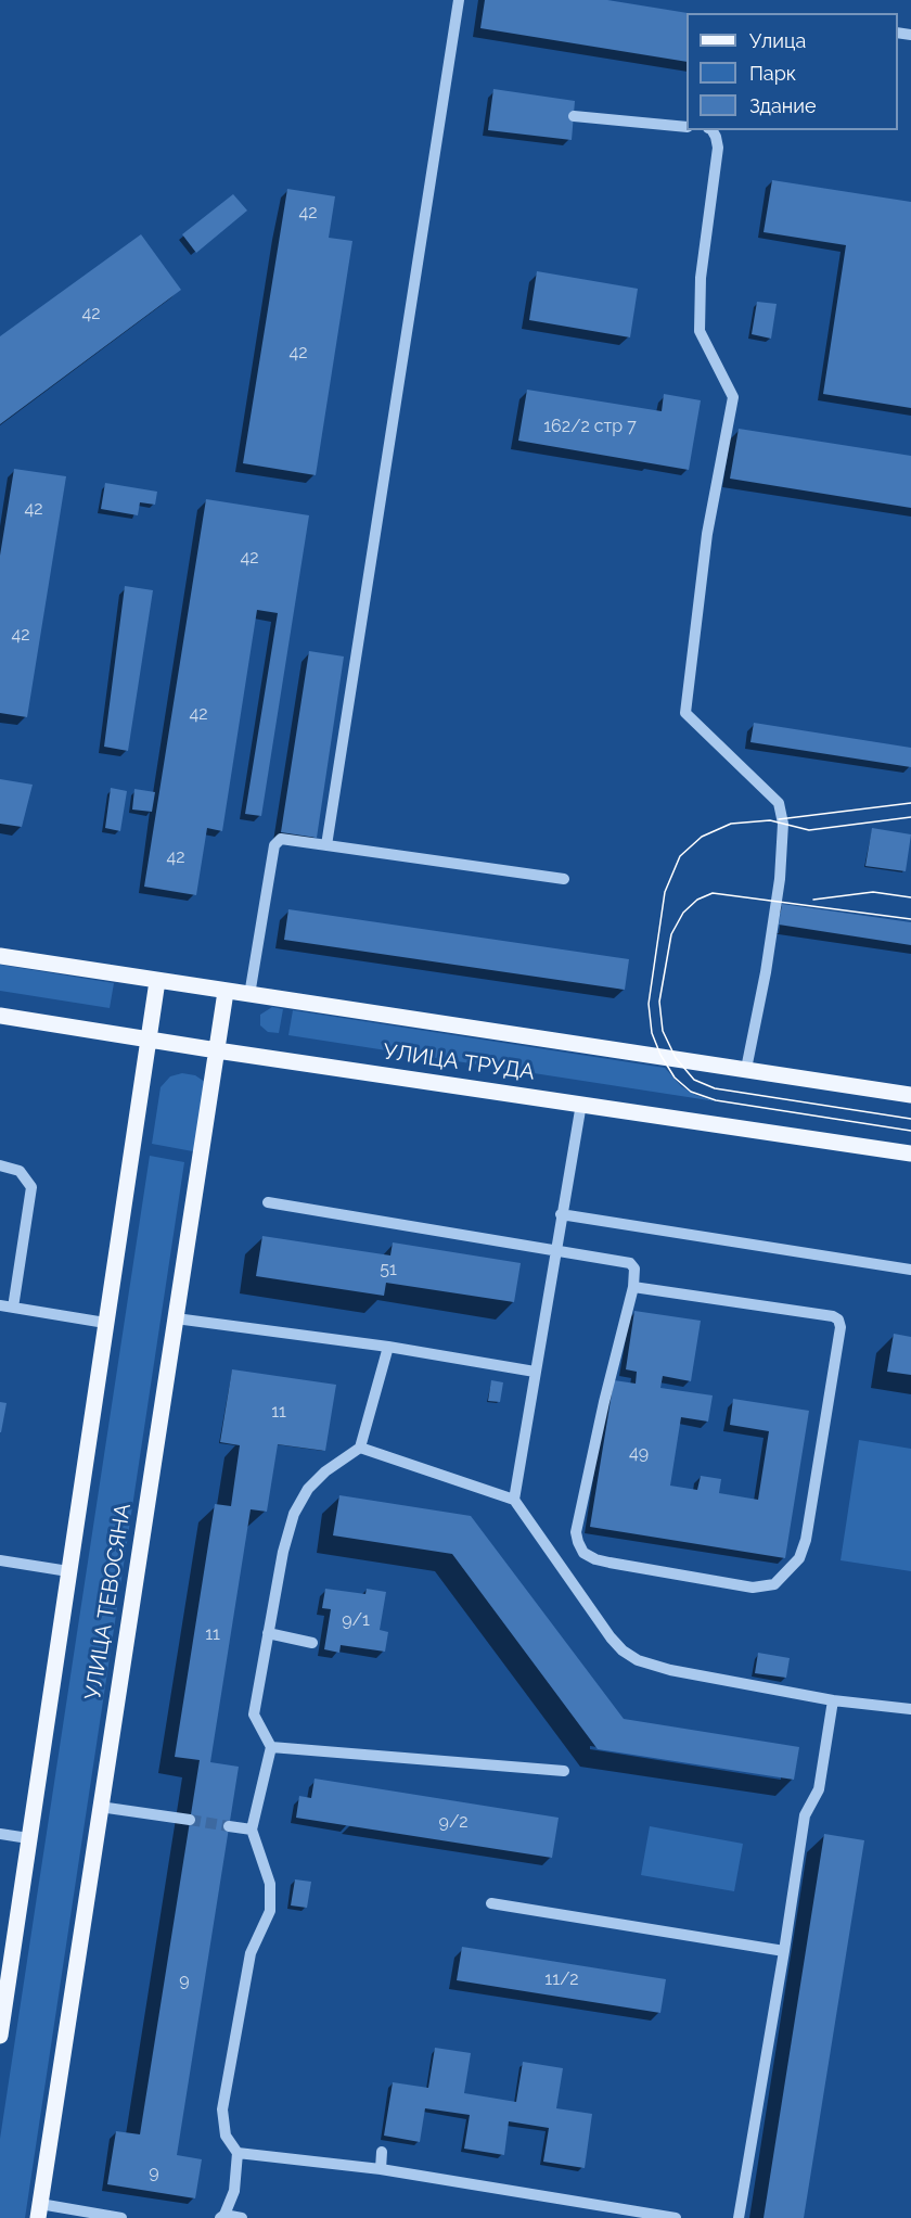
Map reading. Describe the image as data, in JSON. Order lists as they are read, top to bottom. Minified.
{"streets":{"main road":["УЛИЦА ТРУДА","УЛИЦА ТЕВОСЯНА"]},"crossings":[["УЛИЦА ТРУДА","УЛИЦА ТЕВОСЯНА"]],"house_numbers":["42","42","42","162/2 стр 7","42","42","42","42","42","51","11","49","9/1","11","9/2","11/2","9","9"],"legend":["Улица","Парк","Здание"]}
